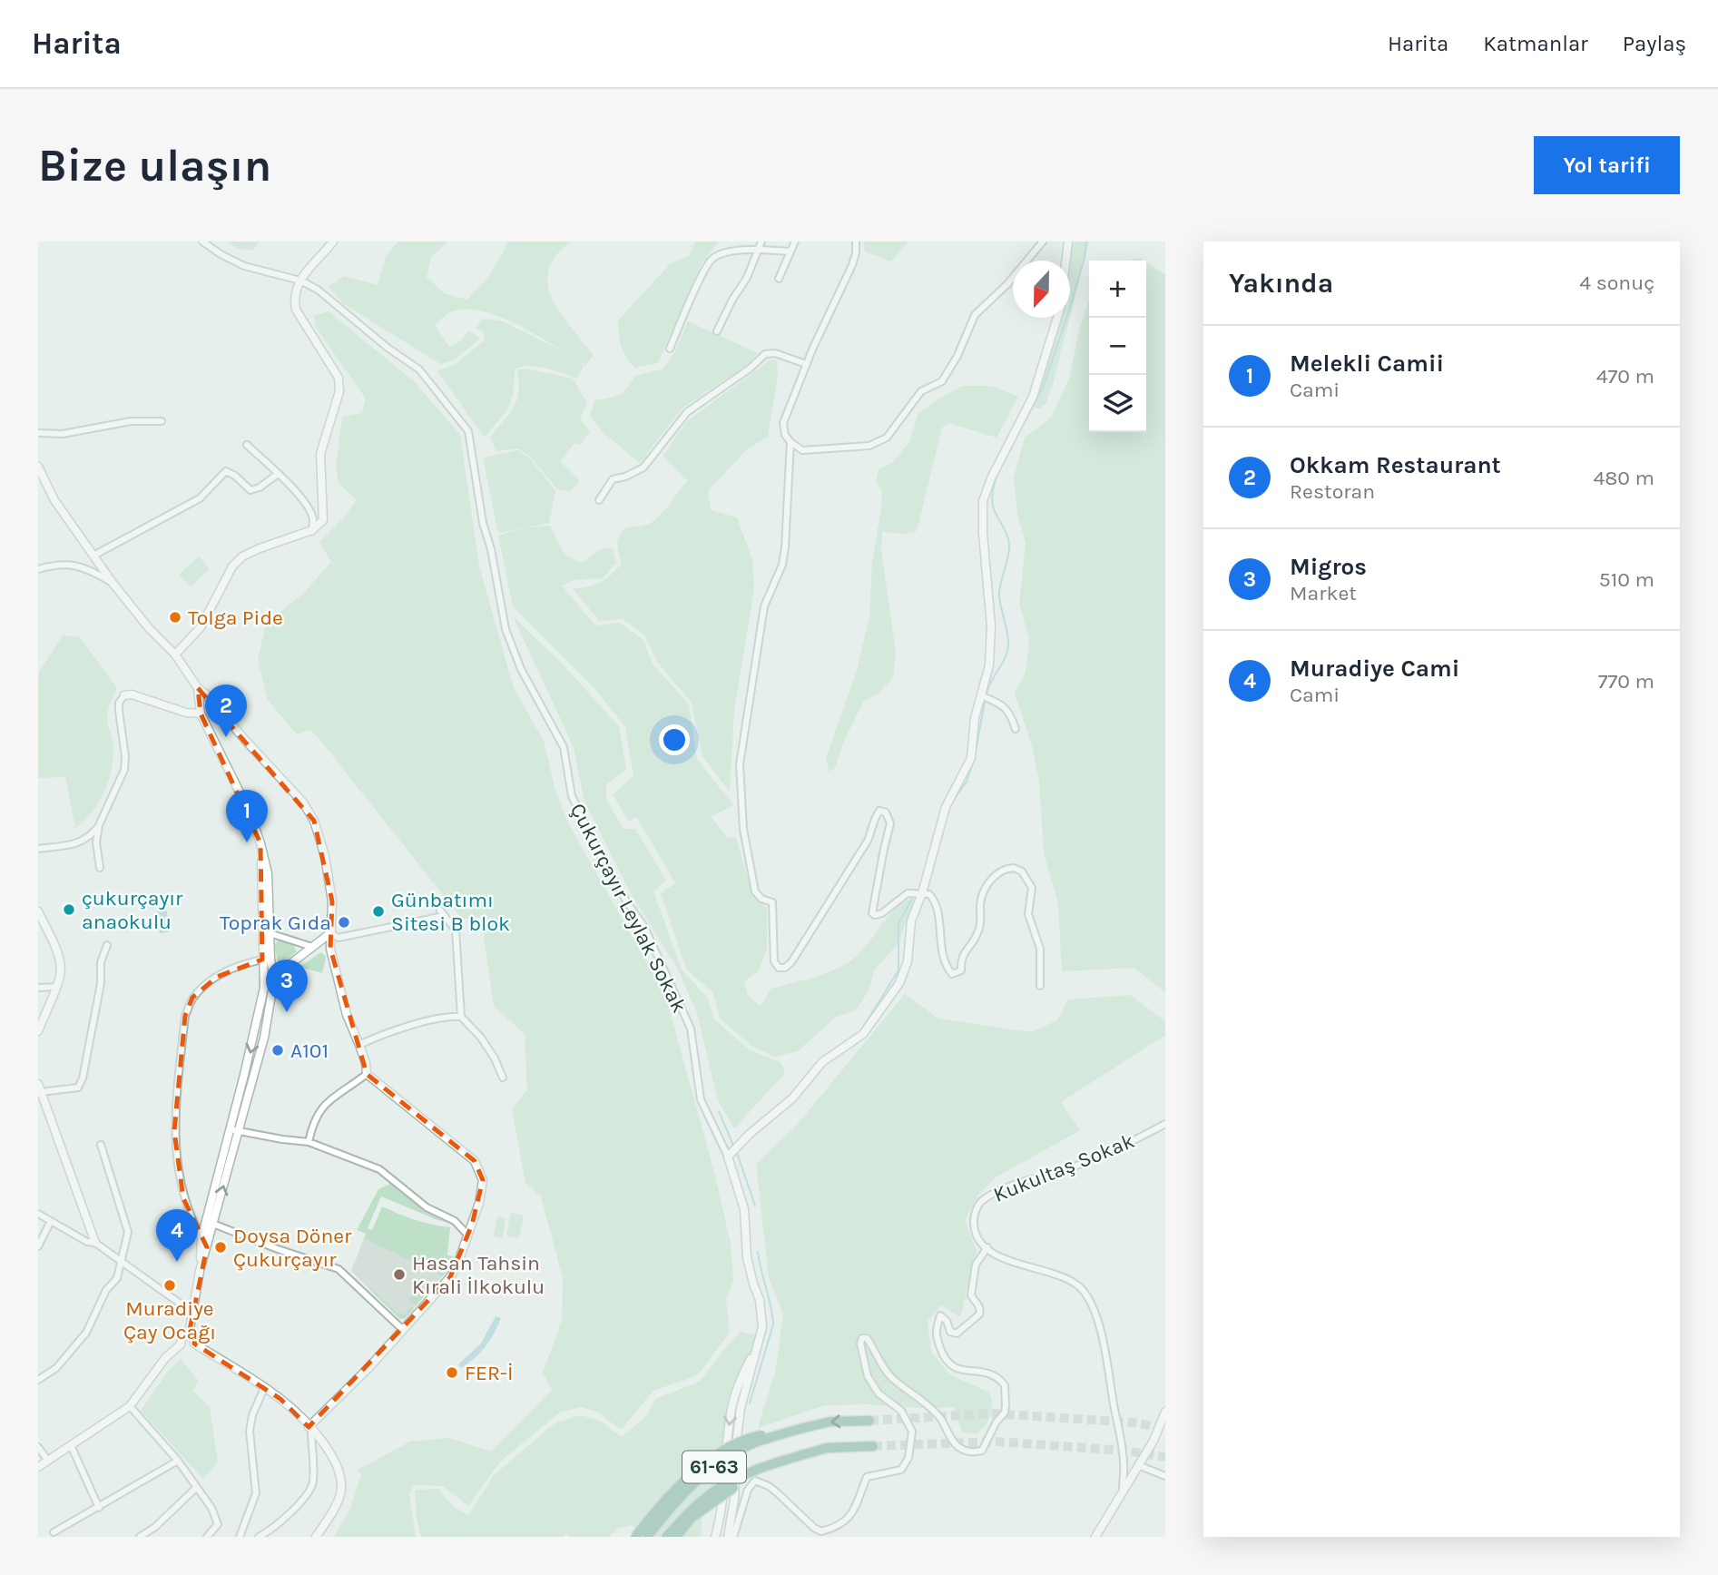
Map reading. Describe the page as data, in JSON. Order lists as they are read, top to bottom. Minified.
{"streets":{"main road":["61-63"],"street":["Çukurçayır Leylak Sokak","Kukultaş Sokak"]},"places":["Tolga Pide","çukurçayır anaokulu","Günbatımı Sitesi B blok","Toprak Gıda","A101","Doysa Döner Çukurçayır","Hasan Tahsin Kırali İlkokulu","Muradiye Çay Ocağı","FER-İ"],"north":"bottom","page":{"header":"Harita","nav":["Harita","Katmanlar","Paylaş"],"buttons":"Yol tarifi","title":"Bize ulaşın","heading":["Yakında","4 sonuç"],"map_buttons":["+","−"],"list":[{"mark":"1","name":"Melekli Camii","note":"Cami","value":"470 m"},{"mark":"2","name":"Okkam Restaurant","note":"Restoran","value":"480 m"},{"mark":"3","name":"Migros","note":"Market","value":"510 m"},{"mark":"4","name":"Muradiye Cami","note":"Cami","value":"770 m"}],"pins":["2","1","3","4"]}}
